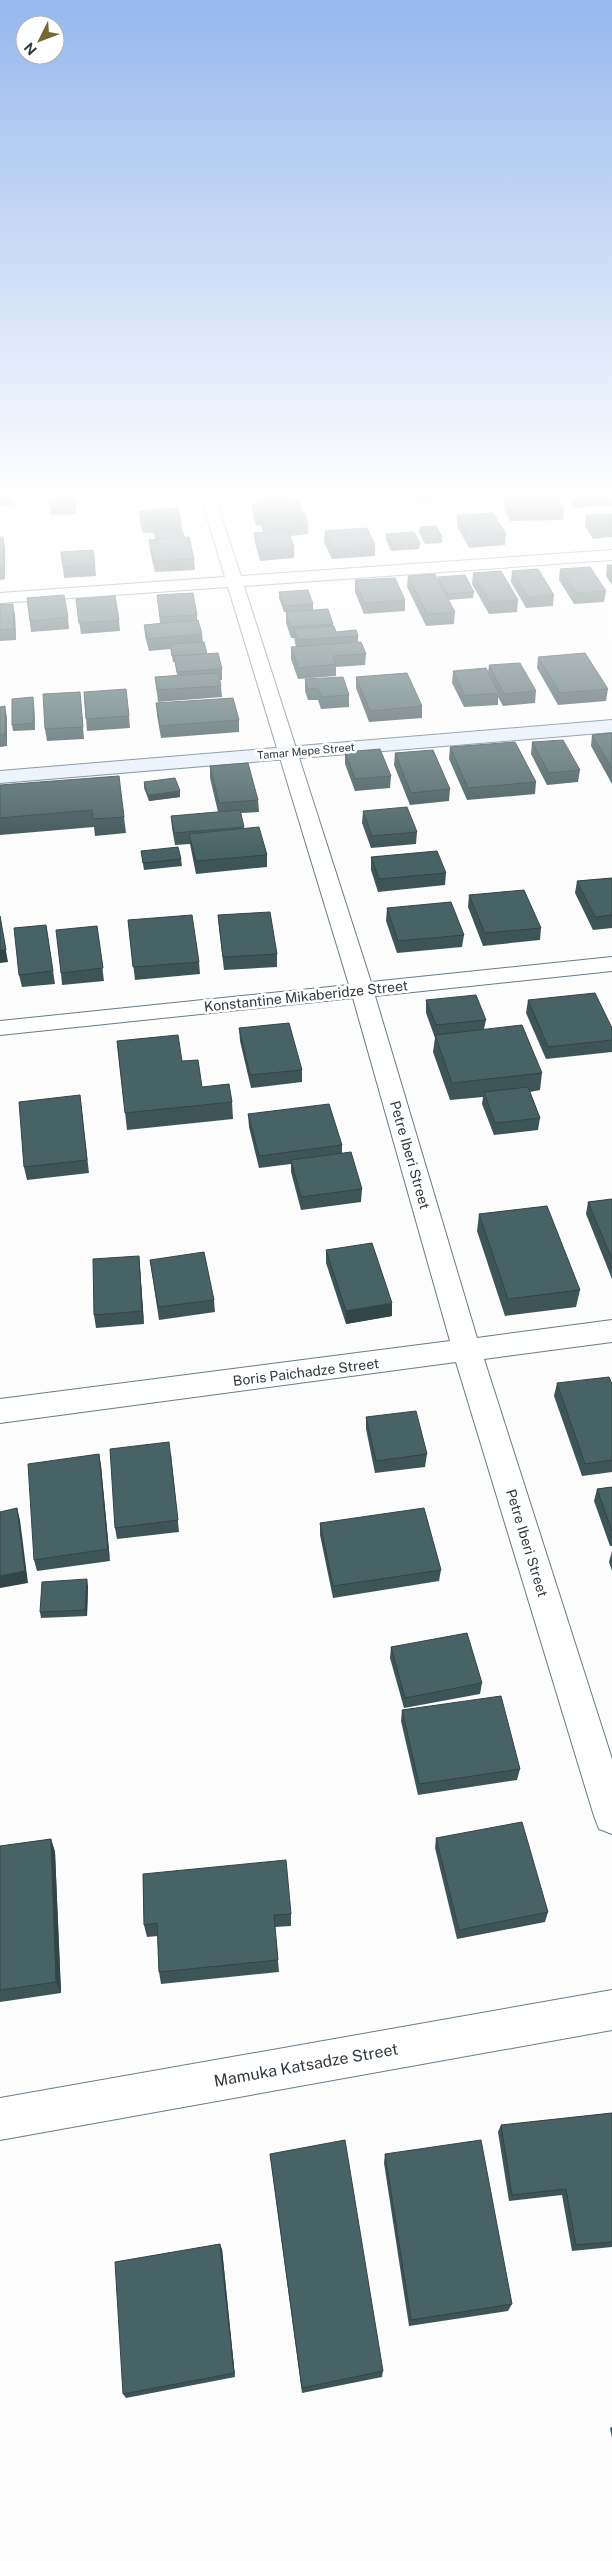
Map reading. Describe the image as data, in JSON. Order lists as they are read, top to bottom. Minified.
{"streets":{"street":["Tamar Mepe Street","Konstantine Mikaberidze Street","Petre Iberi Street","Boris Paichadze Street","Mamuka Katsadze Street"]},"crossings":[["Tamar Mepe Street","Petre Iberi Street"],["Konstantine Mikaberidze Street","Petre Iberi Street"],["Petre Iberi Street","Boris Paichadze Street"]],"north":"bottom left"}
